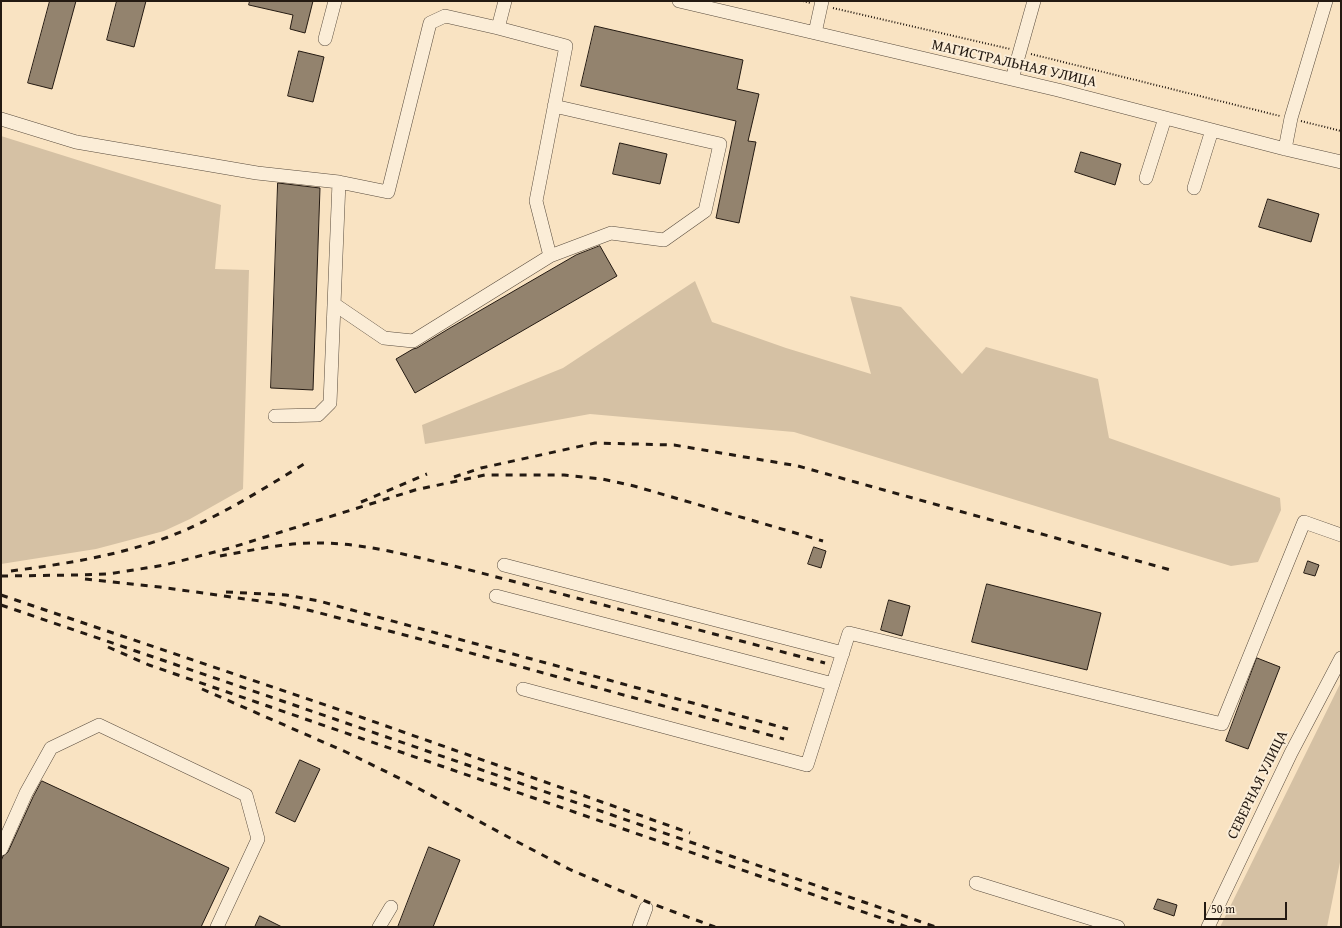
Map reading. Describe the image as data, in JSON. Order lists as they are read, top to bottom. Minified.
{"streets":{"street":["МАГИСТРАЛЬНАЯ УЛИЦА","СЕВЕРНАЯ УЛИЦА"]},"scale_bar":"50 m"}
